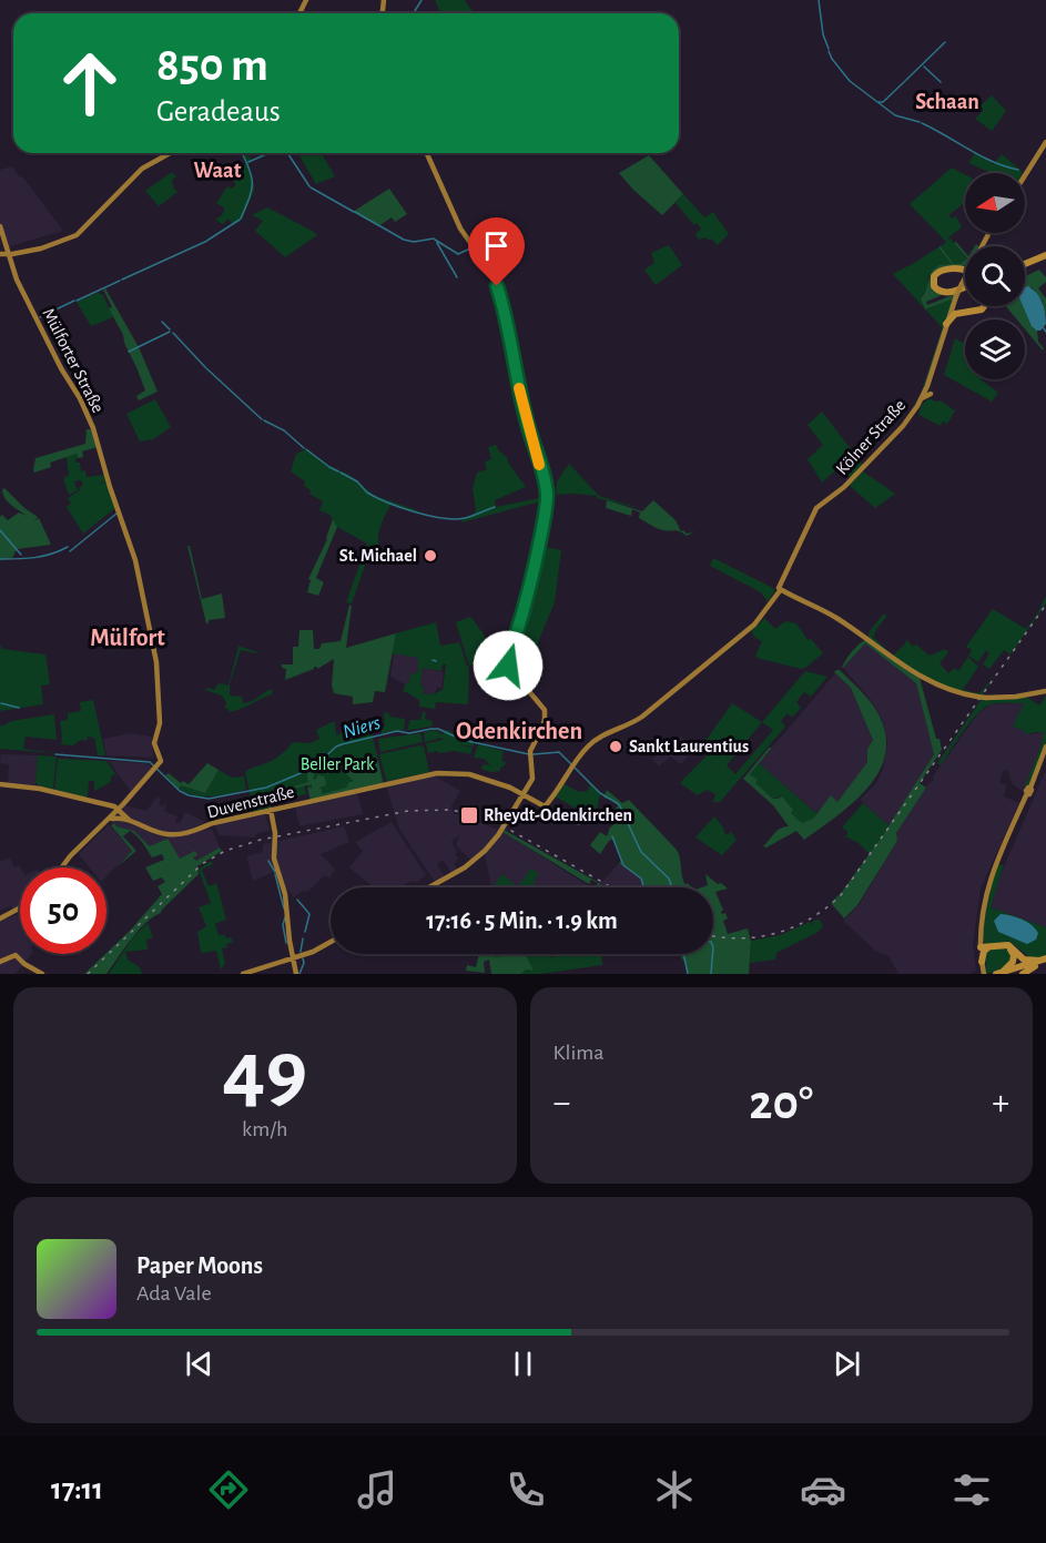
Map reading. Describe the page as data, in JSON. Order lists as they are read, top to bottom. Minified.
{"streets":{"main road":["Mülforter Straße","Kölner Straße","Duvenstraße"]},"crossings":[["Mülforter Straße","Duvenstraße"],["Kölner Straße","Duvenstraße"]],"districts":["Schaan","Waat","Mülfort","Odenkirchen"],"water":["Niers"],"parks":["Beller Park"],"places":{"other":["St. Michael","Sankt Laurentius"],"transit":["Rheydt-Odenkirchen"]},"north":"left","page":{"turn":["850 m","Geradeaus"],"limit":"50","trip":"17:16 · 5 Min. · 1.9 km","tile":[["49","km/h"],"Klima"],"heat":["−","20°","+"],"song":["Paper Moons","Ada Vale"],"tabs":"17:11"}}
